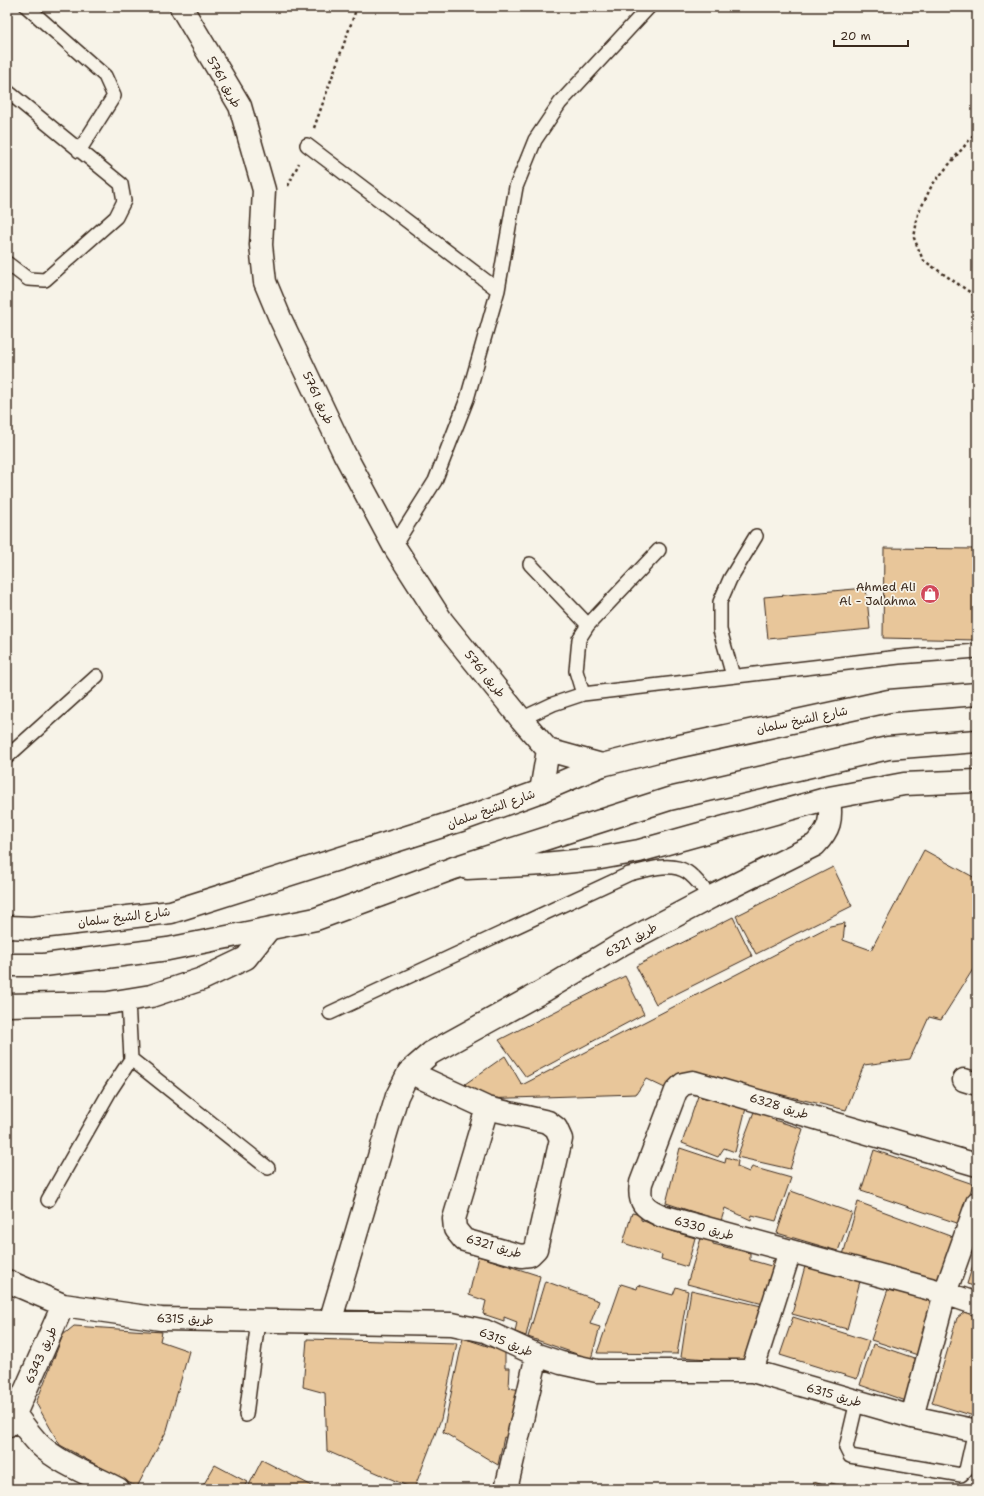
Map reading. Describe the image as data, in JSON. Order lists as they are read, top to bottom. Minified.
{"streets":{"street":["طريق 5761","شارع الشيخ سلمان","طريق 6321","طريق 6328","طريق 6330","طريق 6315","طريق 6343"]},"crossings":[["طريق 6321","طريق 6315"],["طريق 6328","طريق 6330"],["طريق 6315","طريق 6343"]],"places":{"shop":["Ahmed Ali Al - Jalahma"]},"scale_bar":"20 m"}
